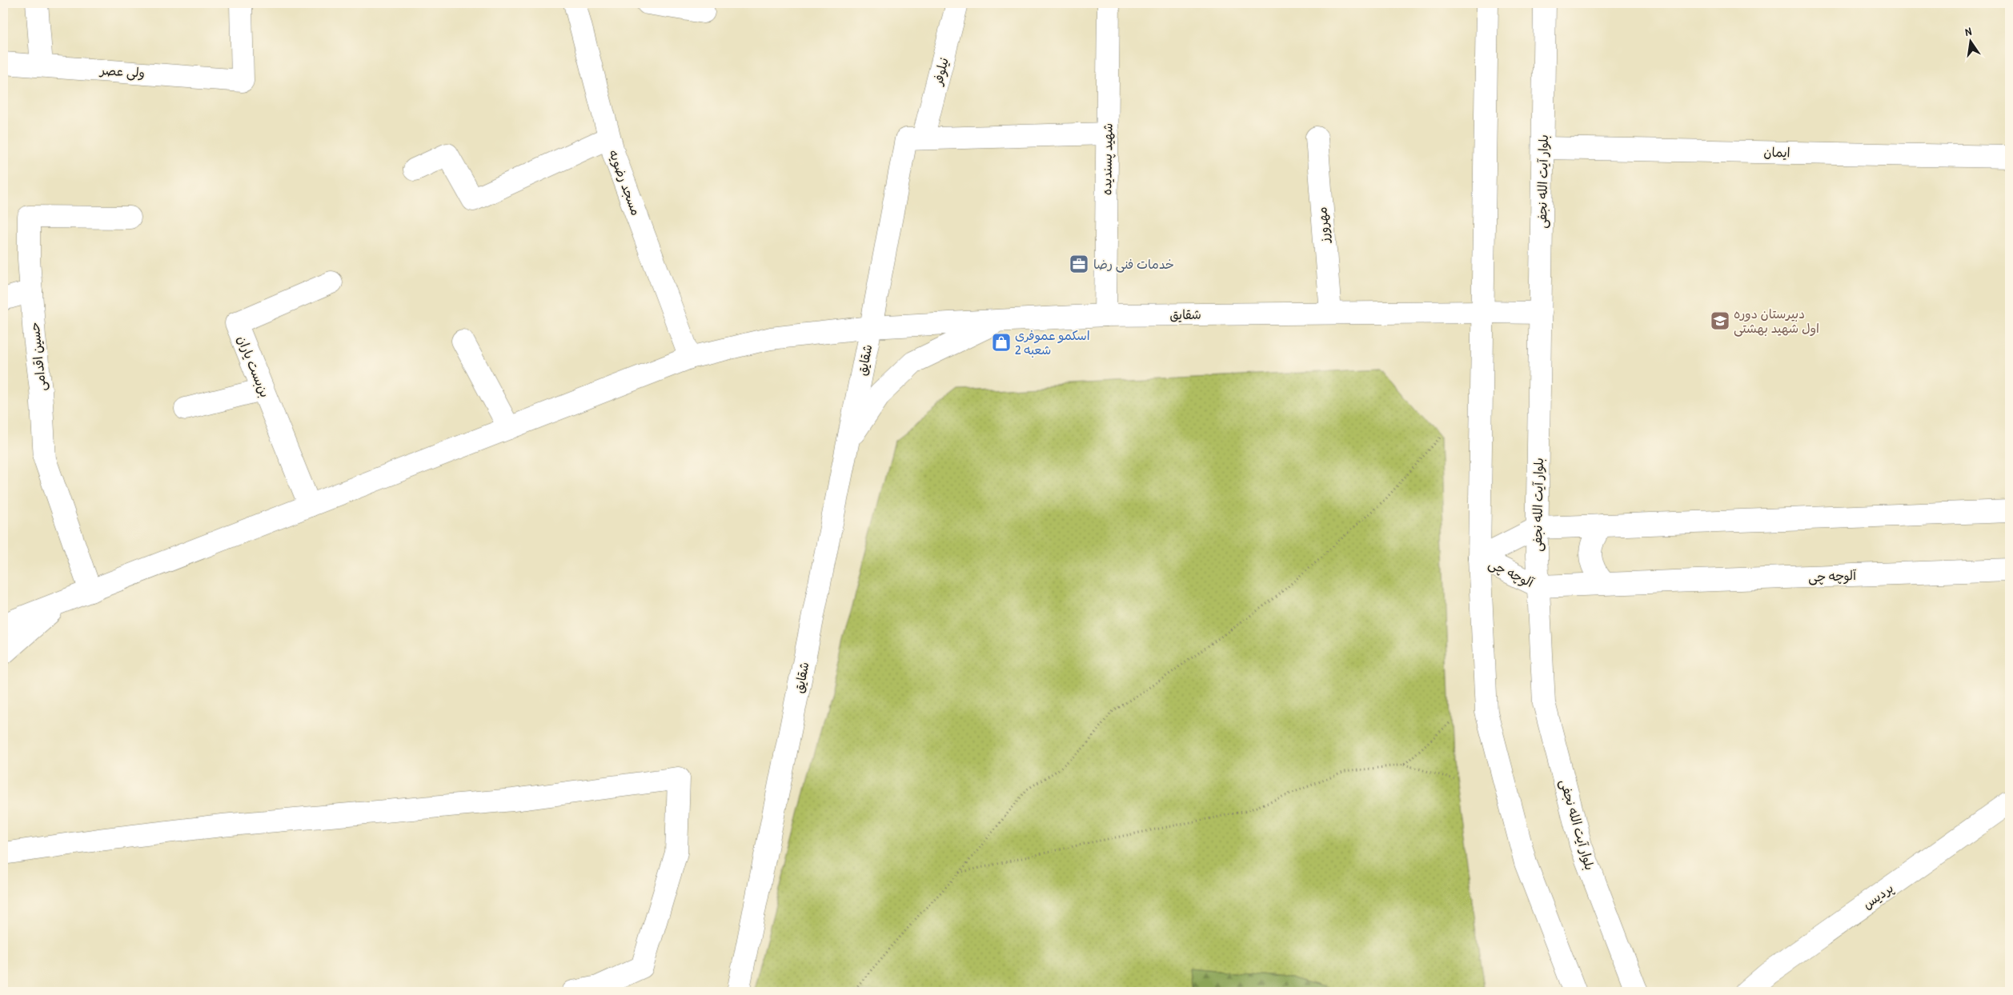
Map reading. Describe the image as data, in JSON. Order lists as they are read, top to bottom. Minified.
{"streets":{"street":["ولی عصر","نیلوفر","ایمان","شهید پسندیده","بلوار آیت الله نجفی","مسجد رضویه","مهرورز","شقایق","حسین اقدامی","بن‌بست یاران","آلوچه چی","پردیس"]},"crossings":[["ایمان","بلوار آیت الله نجفی"],["شهید پسندیده","شقایق"],["بلوار آیت الله نجفی","شقایق"],["بلوار آیت الله نجفی","آلوچه چی"],["مهرورز","شقایق"]],"places":{"office":["خدمات فنی رضا"],"school or university":["دبیرستان دوره اول شهید بهشتی"],"shop":["اسکمو عموفری شعبه 2"]},"north":"top"}
